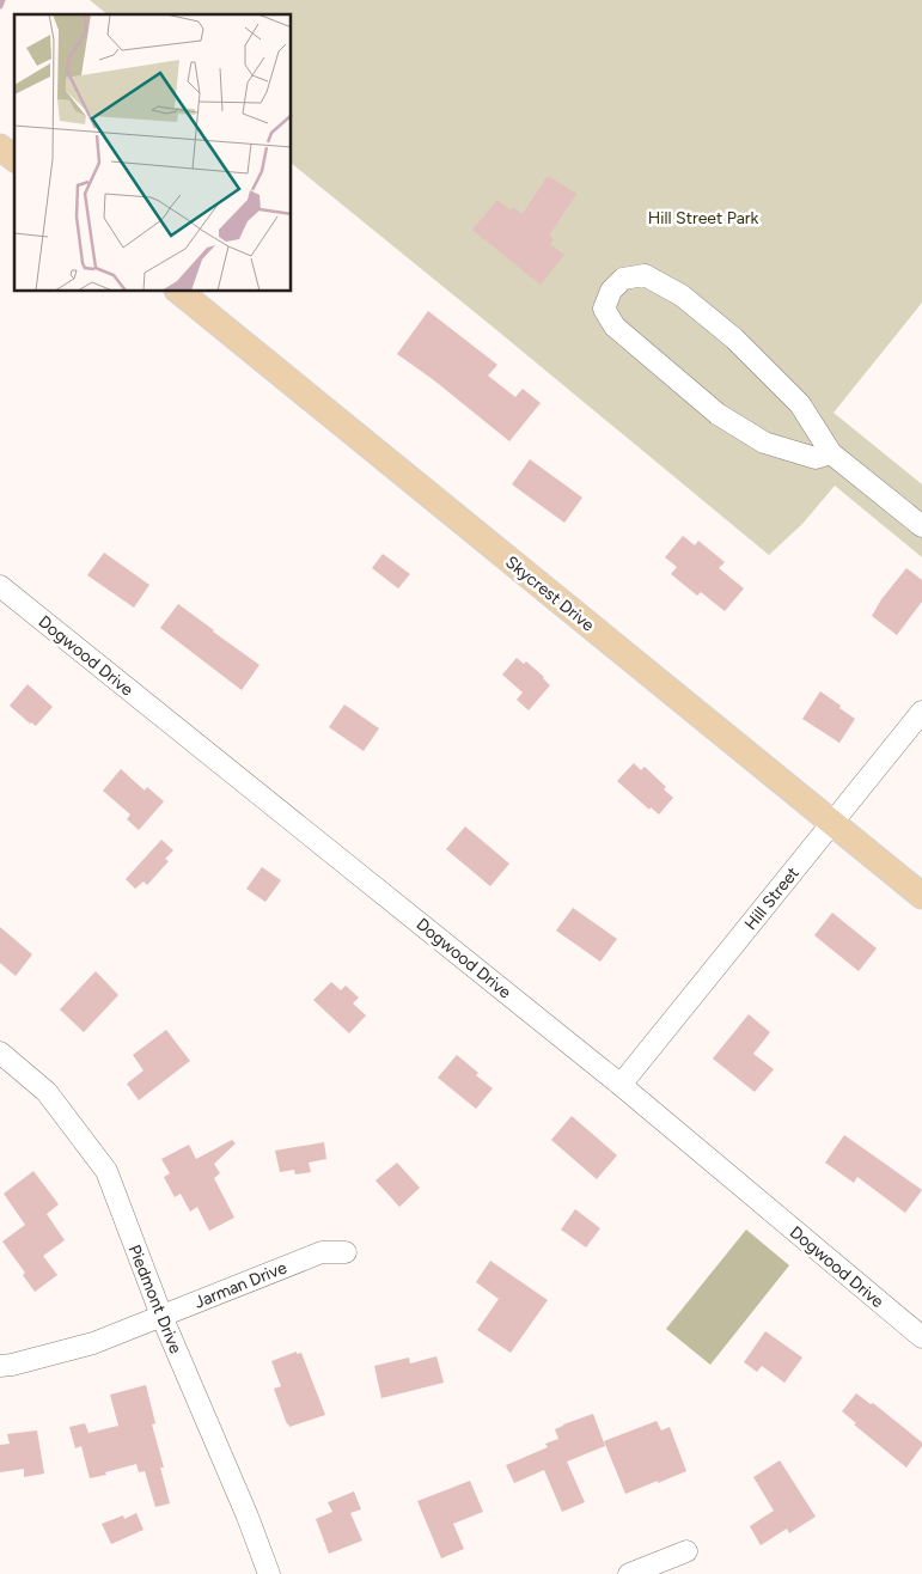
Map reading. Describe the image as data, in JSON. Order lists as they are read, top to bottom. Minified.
{"streets":{"main road":["Skycrest Drive"],"street":["Dogwood Drive","Hill Street","Jarman Drive","Piedmont Drive"]},"crossings":[["Skycrest Drive","Hill Street"],["Dogwood Drive","Hill Street"],["Jarman Drive","Piedmont Drive"]],"parks":["Hill Street Park"]}
